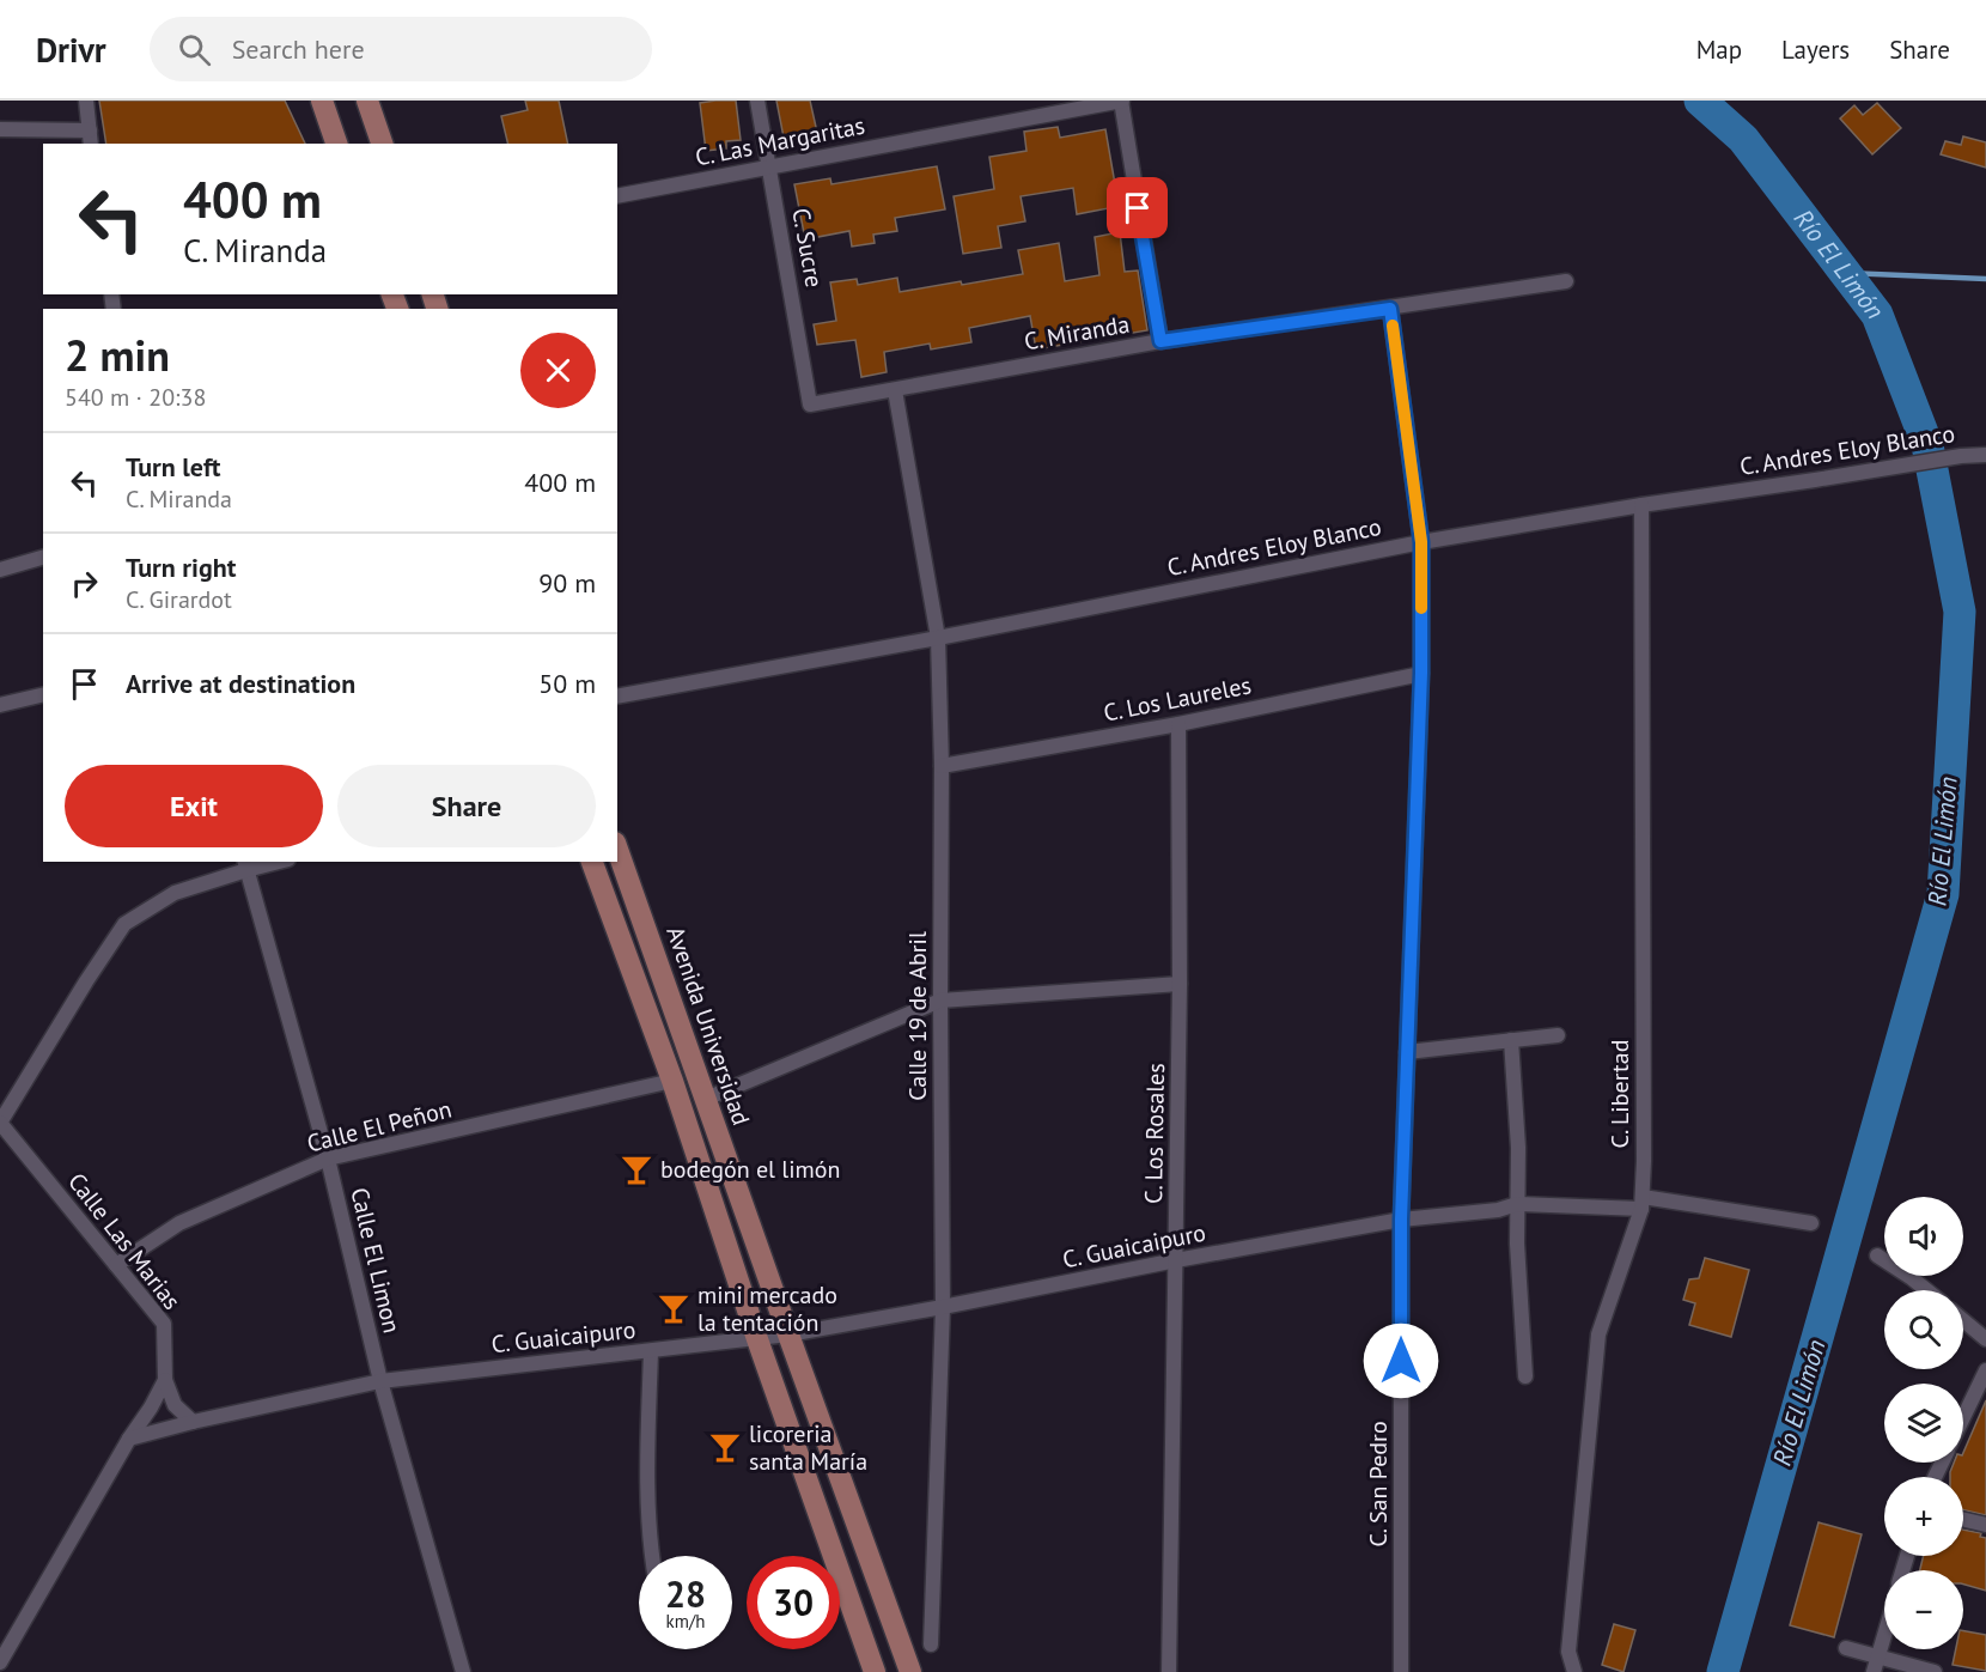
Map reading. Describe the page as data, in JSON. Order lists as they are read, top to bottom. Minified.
{"streets":{"main road":["Avenida Universidad"],"street":["C. Las Margaritas","C. Sucre","C. Miranda","C. Andres Eloy Blanco","C. Los Laureles","Calle 19 de Abril","C. Libertad","Calle El Peñon","C. Los Rosales","Calle Las Marias","C. Guaicaipuro","Calle El Limon","C. San Pedro"]},"crossings":[["C. Las Margaritas","C. Sucre"],["C. Sucre","C. Miranda"],["C. Miranda","Calle 19 de Abril"],["C. Miranda","C. San Pedro"],["C. Andres Eloy Blanco","Calle 19 de Abril"],["C. Andres Eloy Blanco","C. Libertad"],["C. Andres Eloy Blanco","C. San Pedro"],["C. Los Laureles","Calle 19 de Abril"],["C. Los Laureles","C. Los Rosales"],["C. Los Laureles","C. San Pedro"],["Calle 19 de Abril","C. Guaicaipuro"],["Avenida Universidad","C. Guaicaipuro"],["C. Libertad","C. Guaicaipuro"],["Calle El Peñon","Calle Las Marias"],["Calle El Peñon","Calle El Limon"],["C. Los Rosales","C. Guaicaipuro"],["Calle Las Marias","C. Guaicaipuro"],["C. Guaicaipuro","Calle El Limon"],["C. Guaicaipuro","C. San Pedro"]],"water":["Río El Limón"],"places":{"bar":["bodegón el limón","mini mercado la tentación","licoreria santa María"]},"page":{"header":"Drivr","search":"Search here","nav":["Map","Layers","Share"],"turn":["400 m","C. Miranda"],"heading":["2 min","540 m · 20:38"],"list":[{"name":"Turn left","note":"C. Miranda","value":"400 m"},{"name":"Turn right","note":"C. Girardot","value":"90 m"},{"name":"Arrive at destination","value":"50 m"}],"buttons":["Exit","Share"],"map_buttons":["+","−"],"speed":"28 km/h","limit":"30"}}
